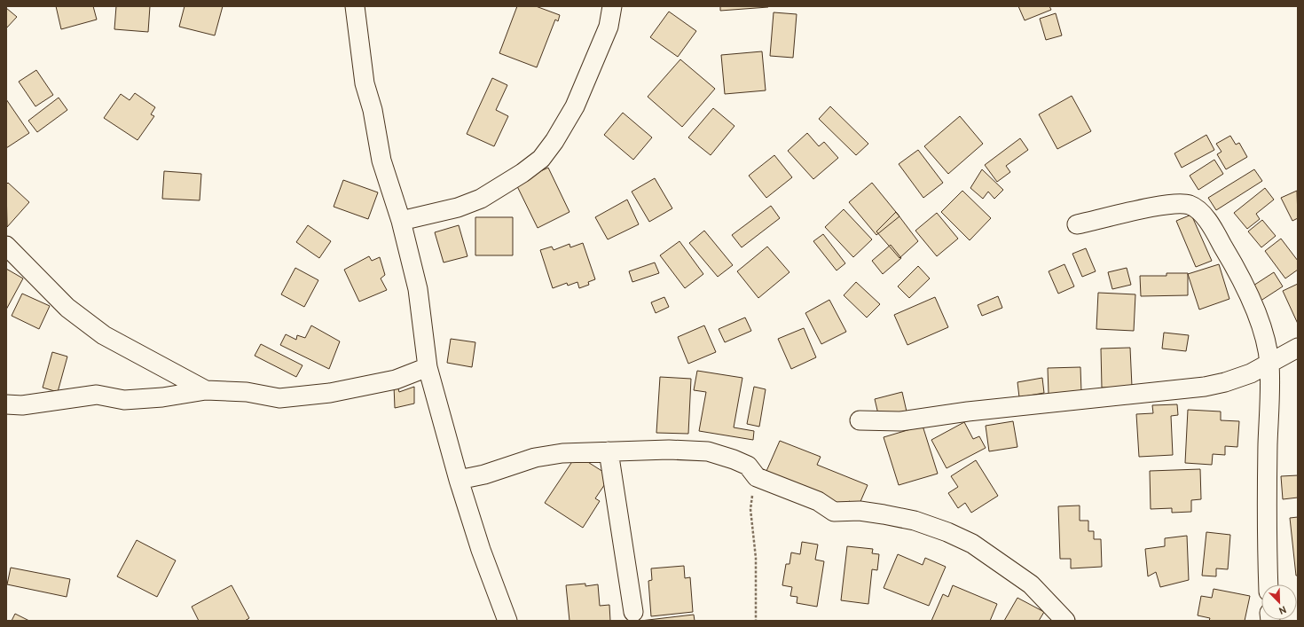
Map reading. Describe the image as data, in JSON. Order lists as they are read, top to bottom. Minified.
{"north":"bottom right"}
